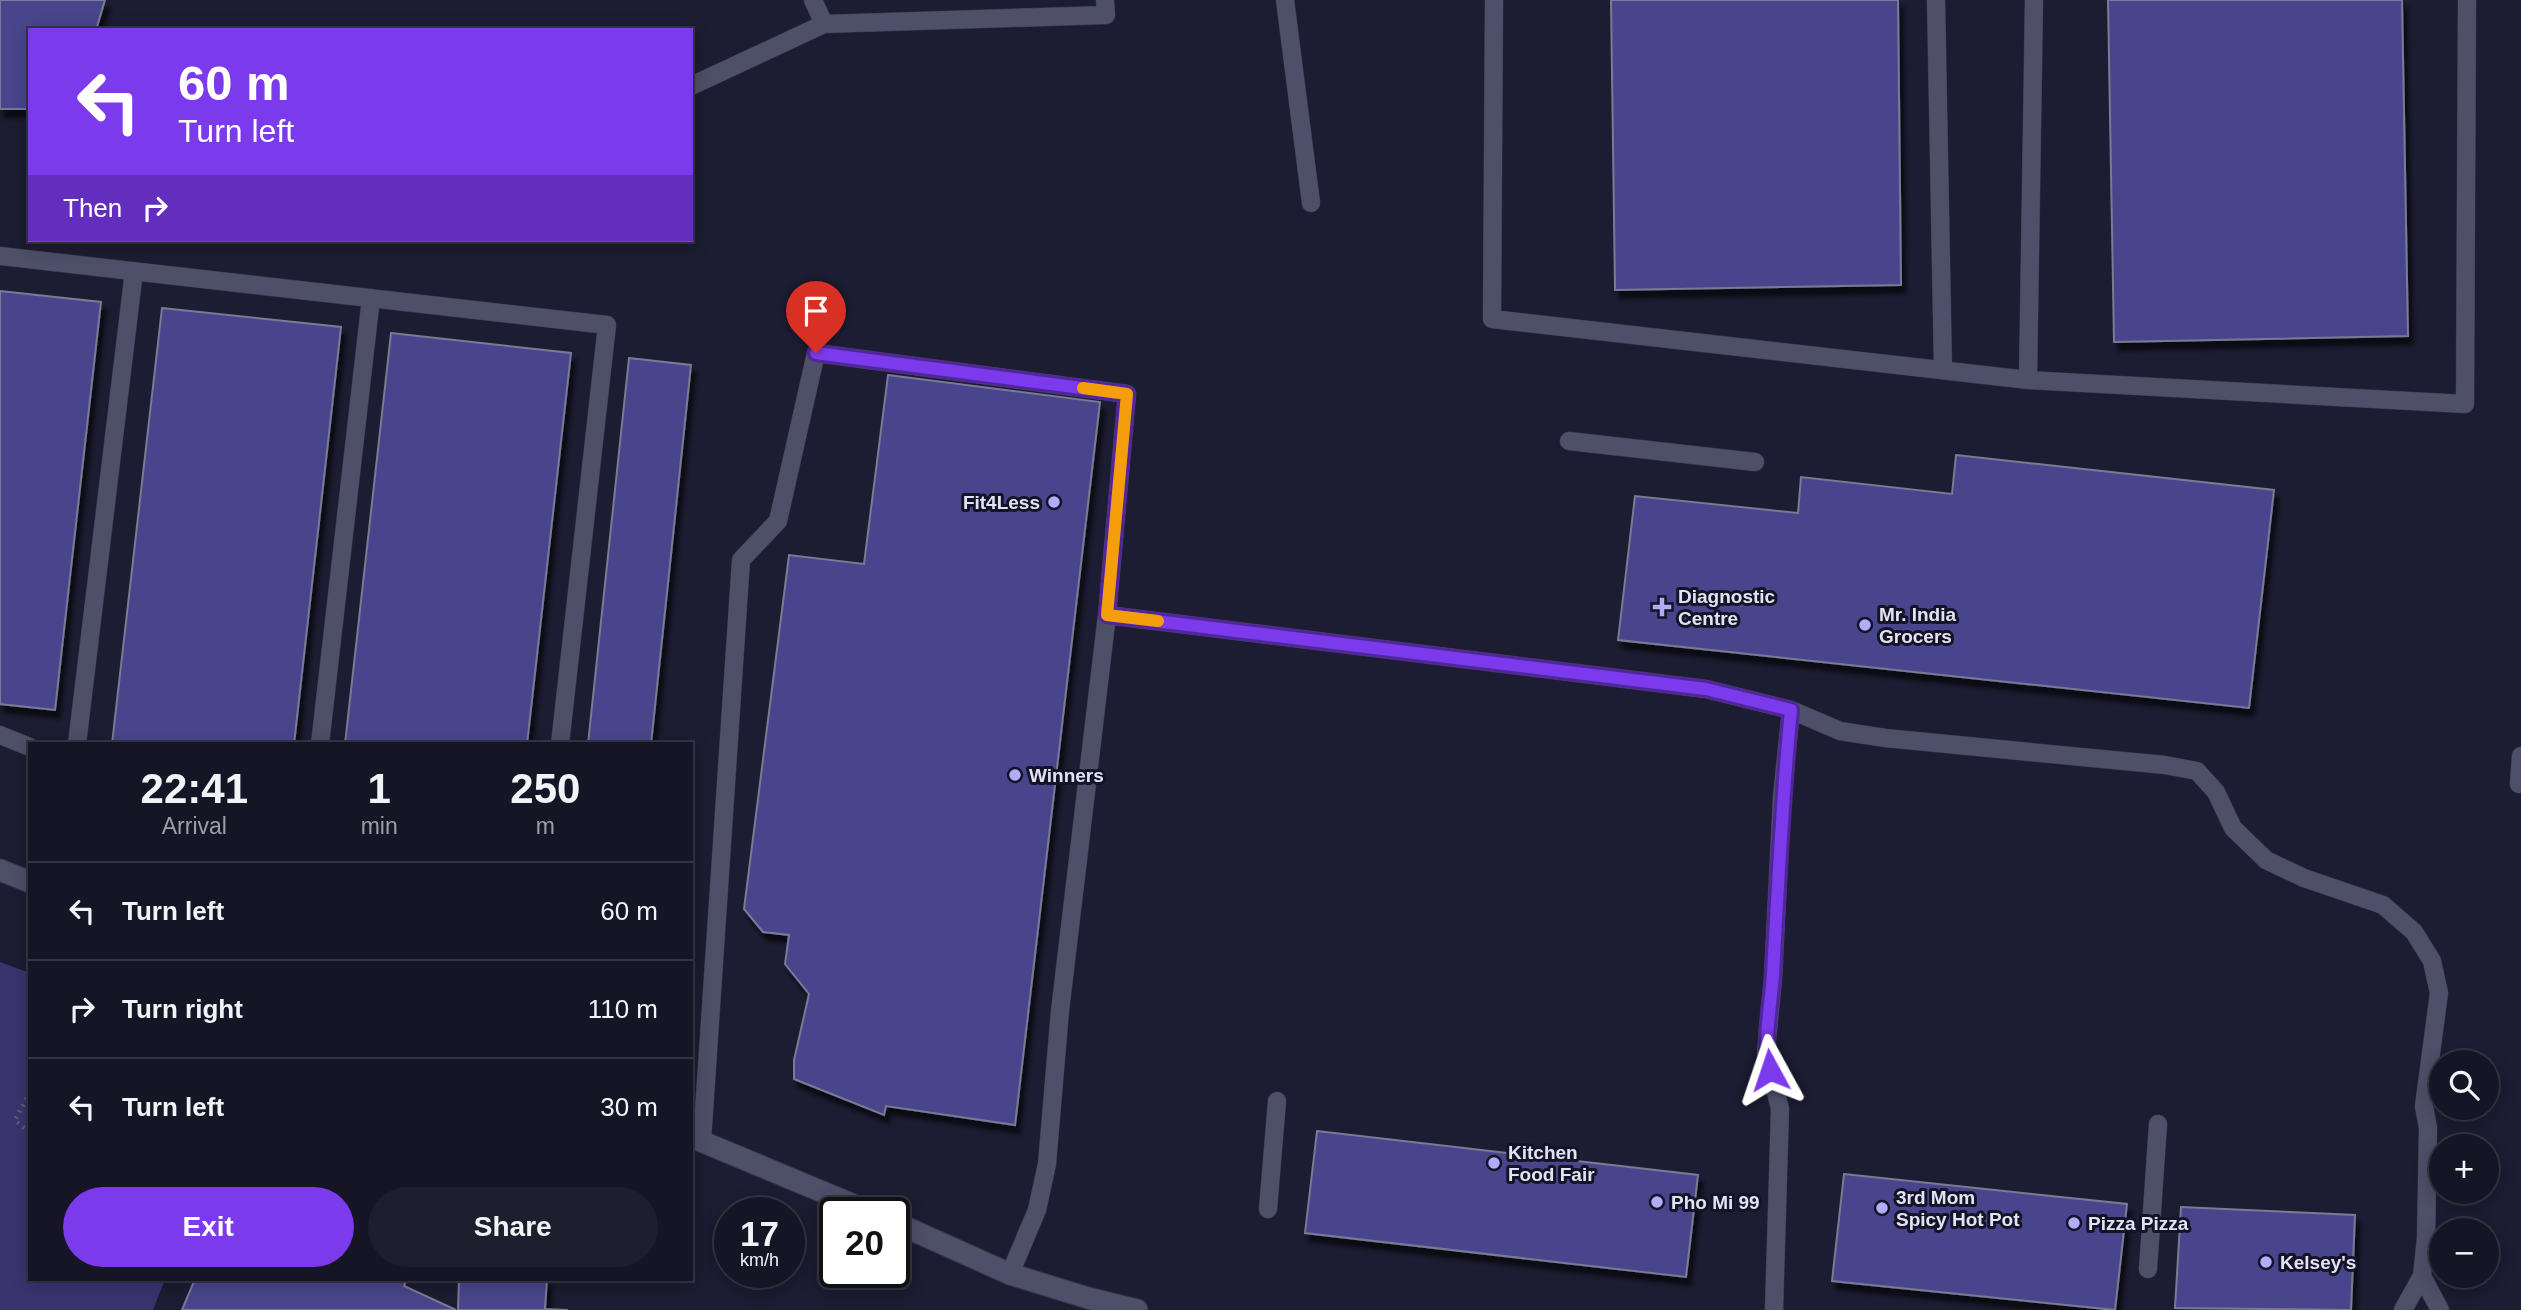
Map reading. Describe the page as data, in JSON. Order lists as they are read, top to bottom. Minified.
{"places":{"other":["Fit4Less","Mr. India Grocers","Winners","Kitchen Food Fair","Pho Mi 99","3rd Mom Spicy Hot Pot","Pizza Pizza","Kelsey's"],"health":["Diagnostic Centre"]},"page":{"turn":["60 m","Turn left"],"then":"Then","eta":["22:41","Arrival","1","min","250","m"],"list":[{"name":"Turn left","value":"60 m"},{"name":"Turn right","value":"110 m"},{"name":"Turn left","value":"30 m"}],"map_buttons":["+","−"],"buttons":["Exit","Share"],"speed":"17 km/h","limit":"20"}}
